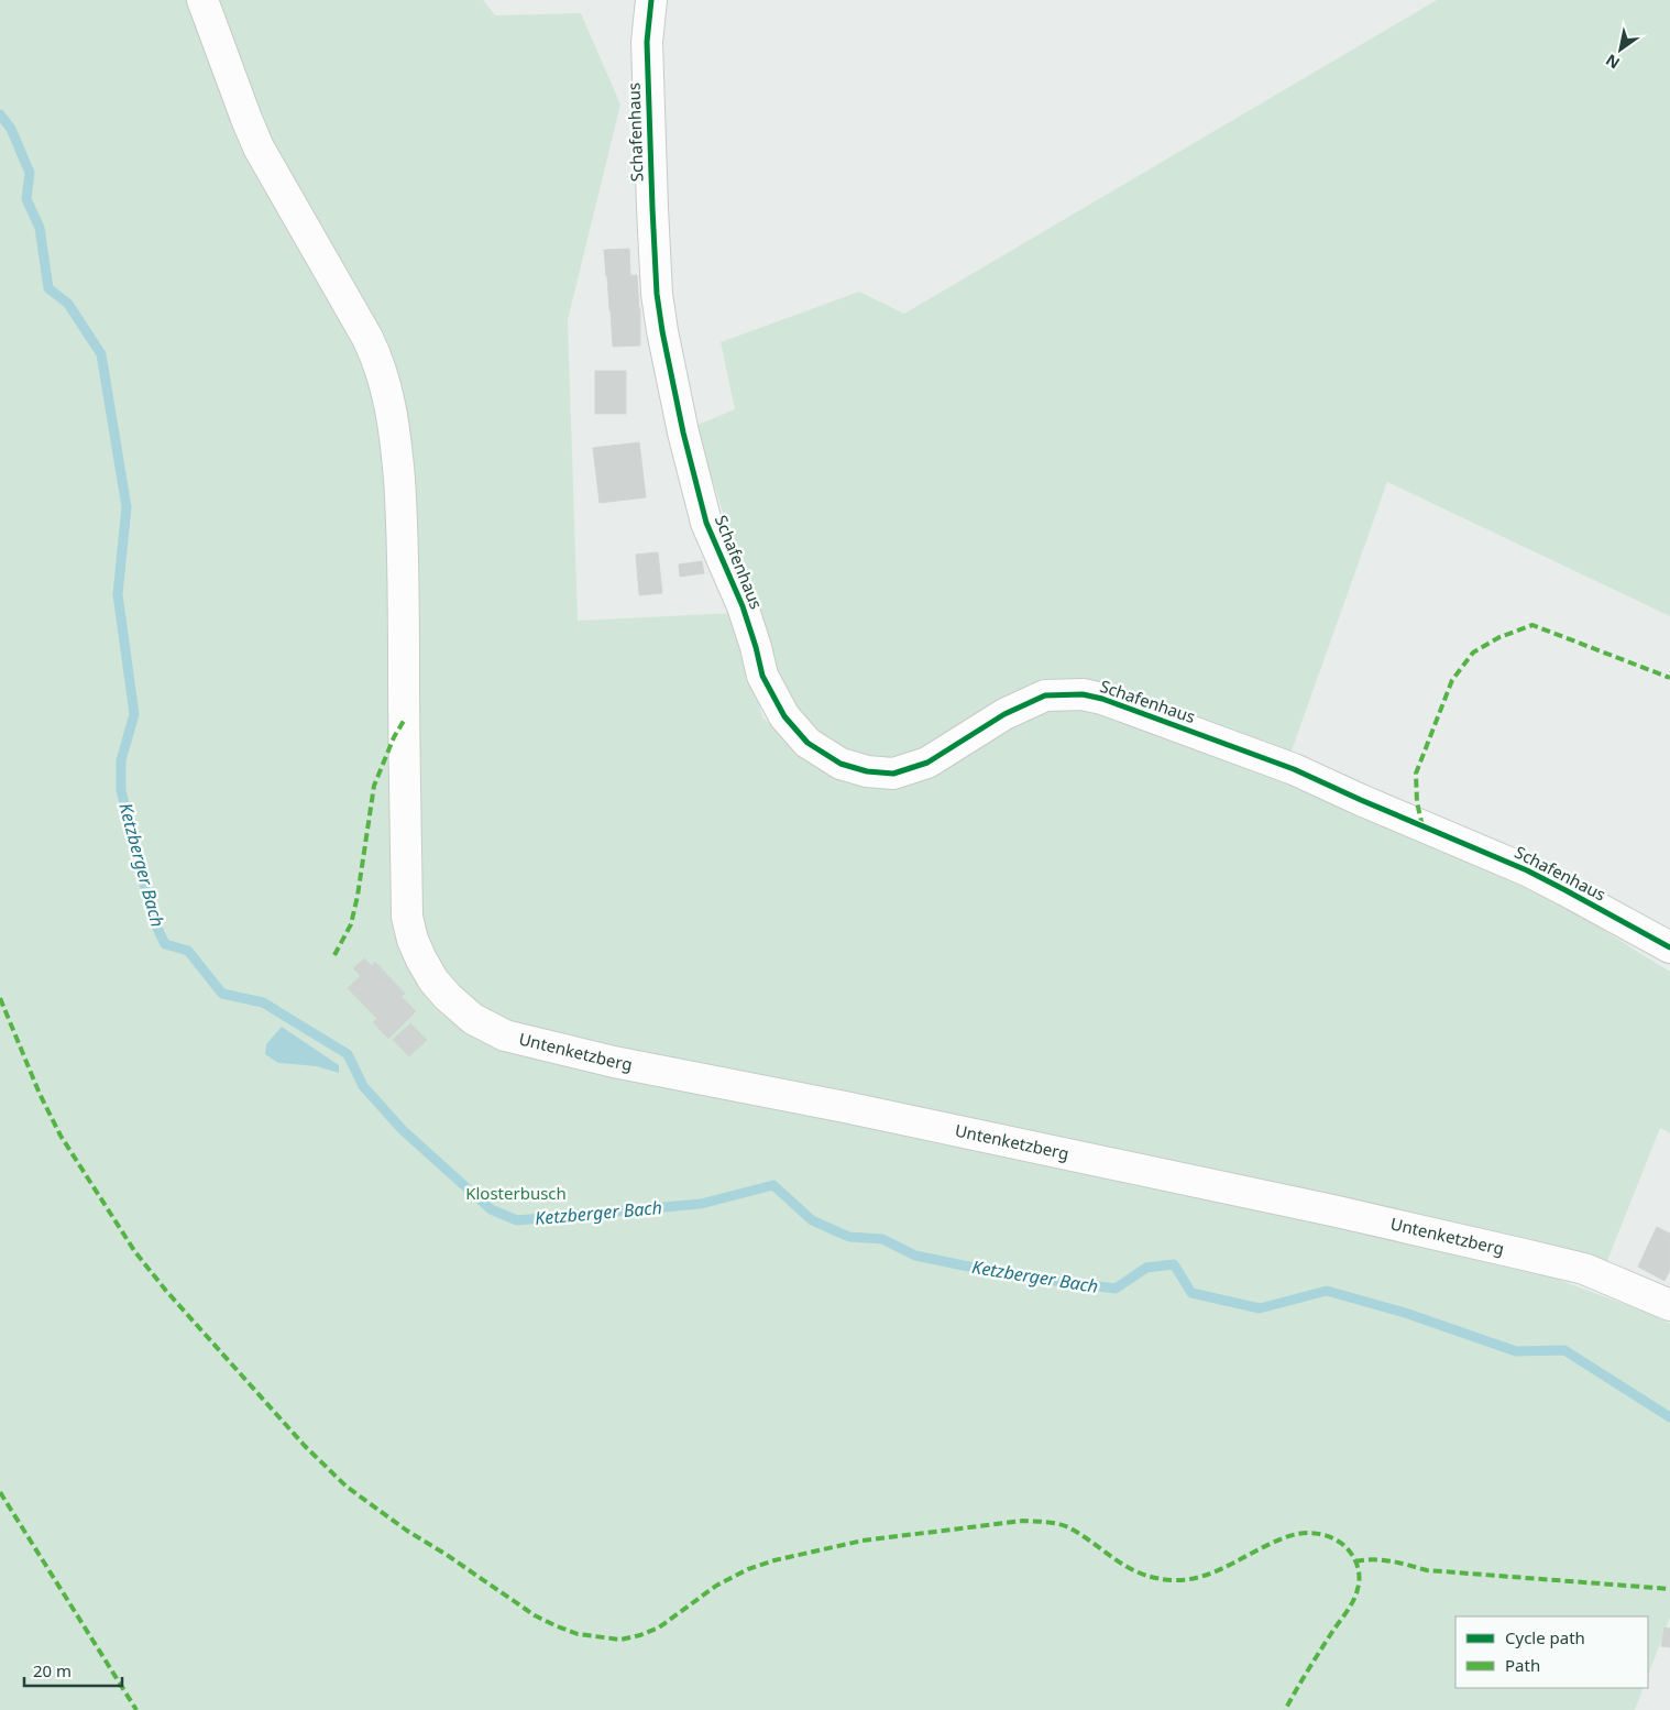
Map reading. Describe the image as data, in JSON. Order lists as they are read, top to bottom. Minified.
{"streets":{"street":["Schafenhaus","Untenketzberg"]},"water":["Ketzberger Bach"],"parks":["Klosterbusch"],"legend":["Cycle path","Path"],"scale_bar":"20 m","north":"bottom left"}
